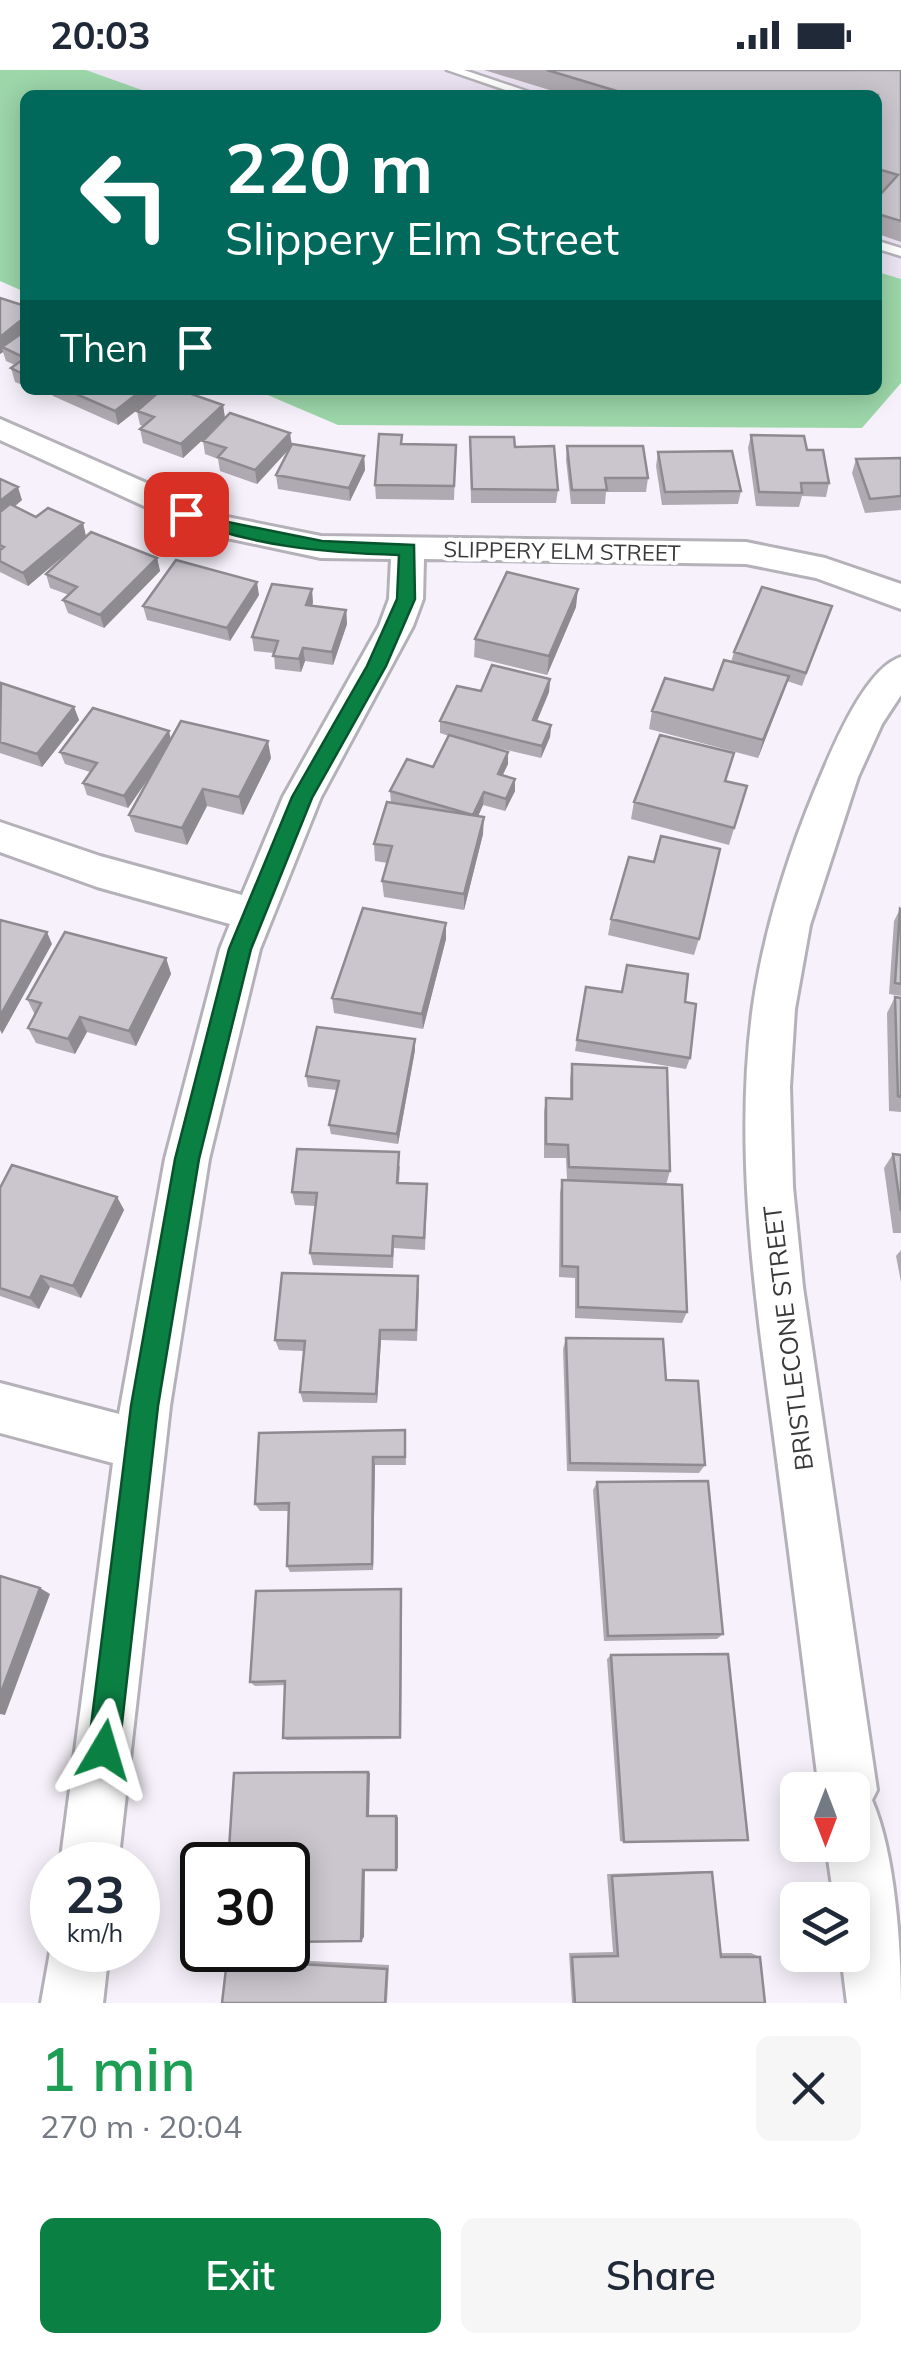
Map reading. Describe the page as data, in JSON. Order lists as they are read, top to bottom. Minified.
{"streets":{"street":["SLIPPERY ELM STREET","BRISTLECONE STREET"]},"north":"bottom","page":{"status":"20:03","turn":["220 m","Slippery Elm Street"],"then":"Then","speed":"23 km/h","limit":"30","heading":["1 min","270 m · 20:04"],"buttons":["Exit","Share"]}}
